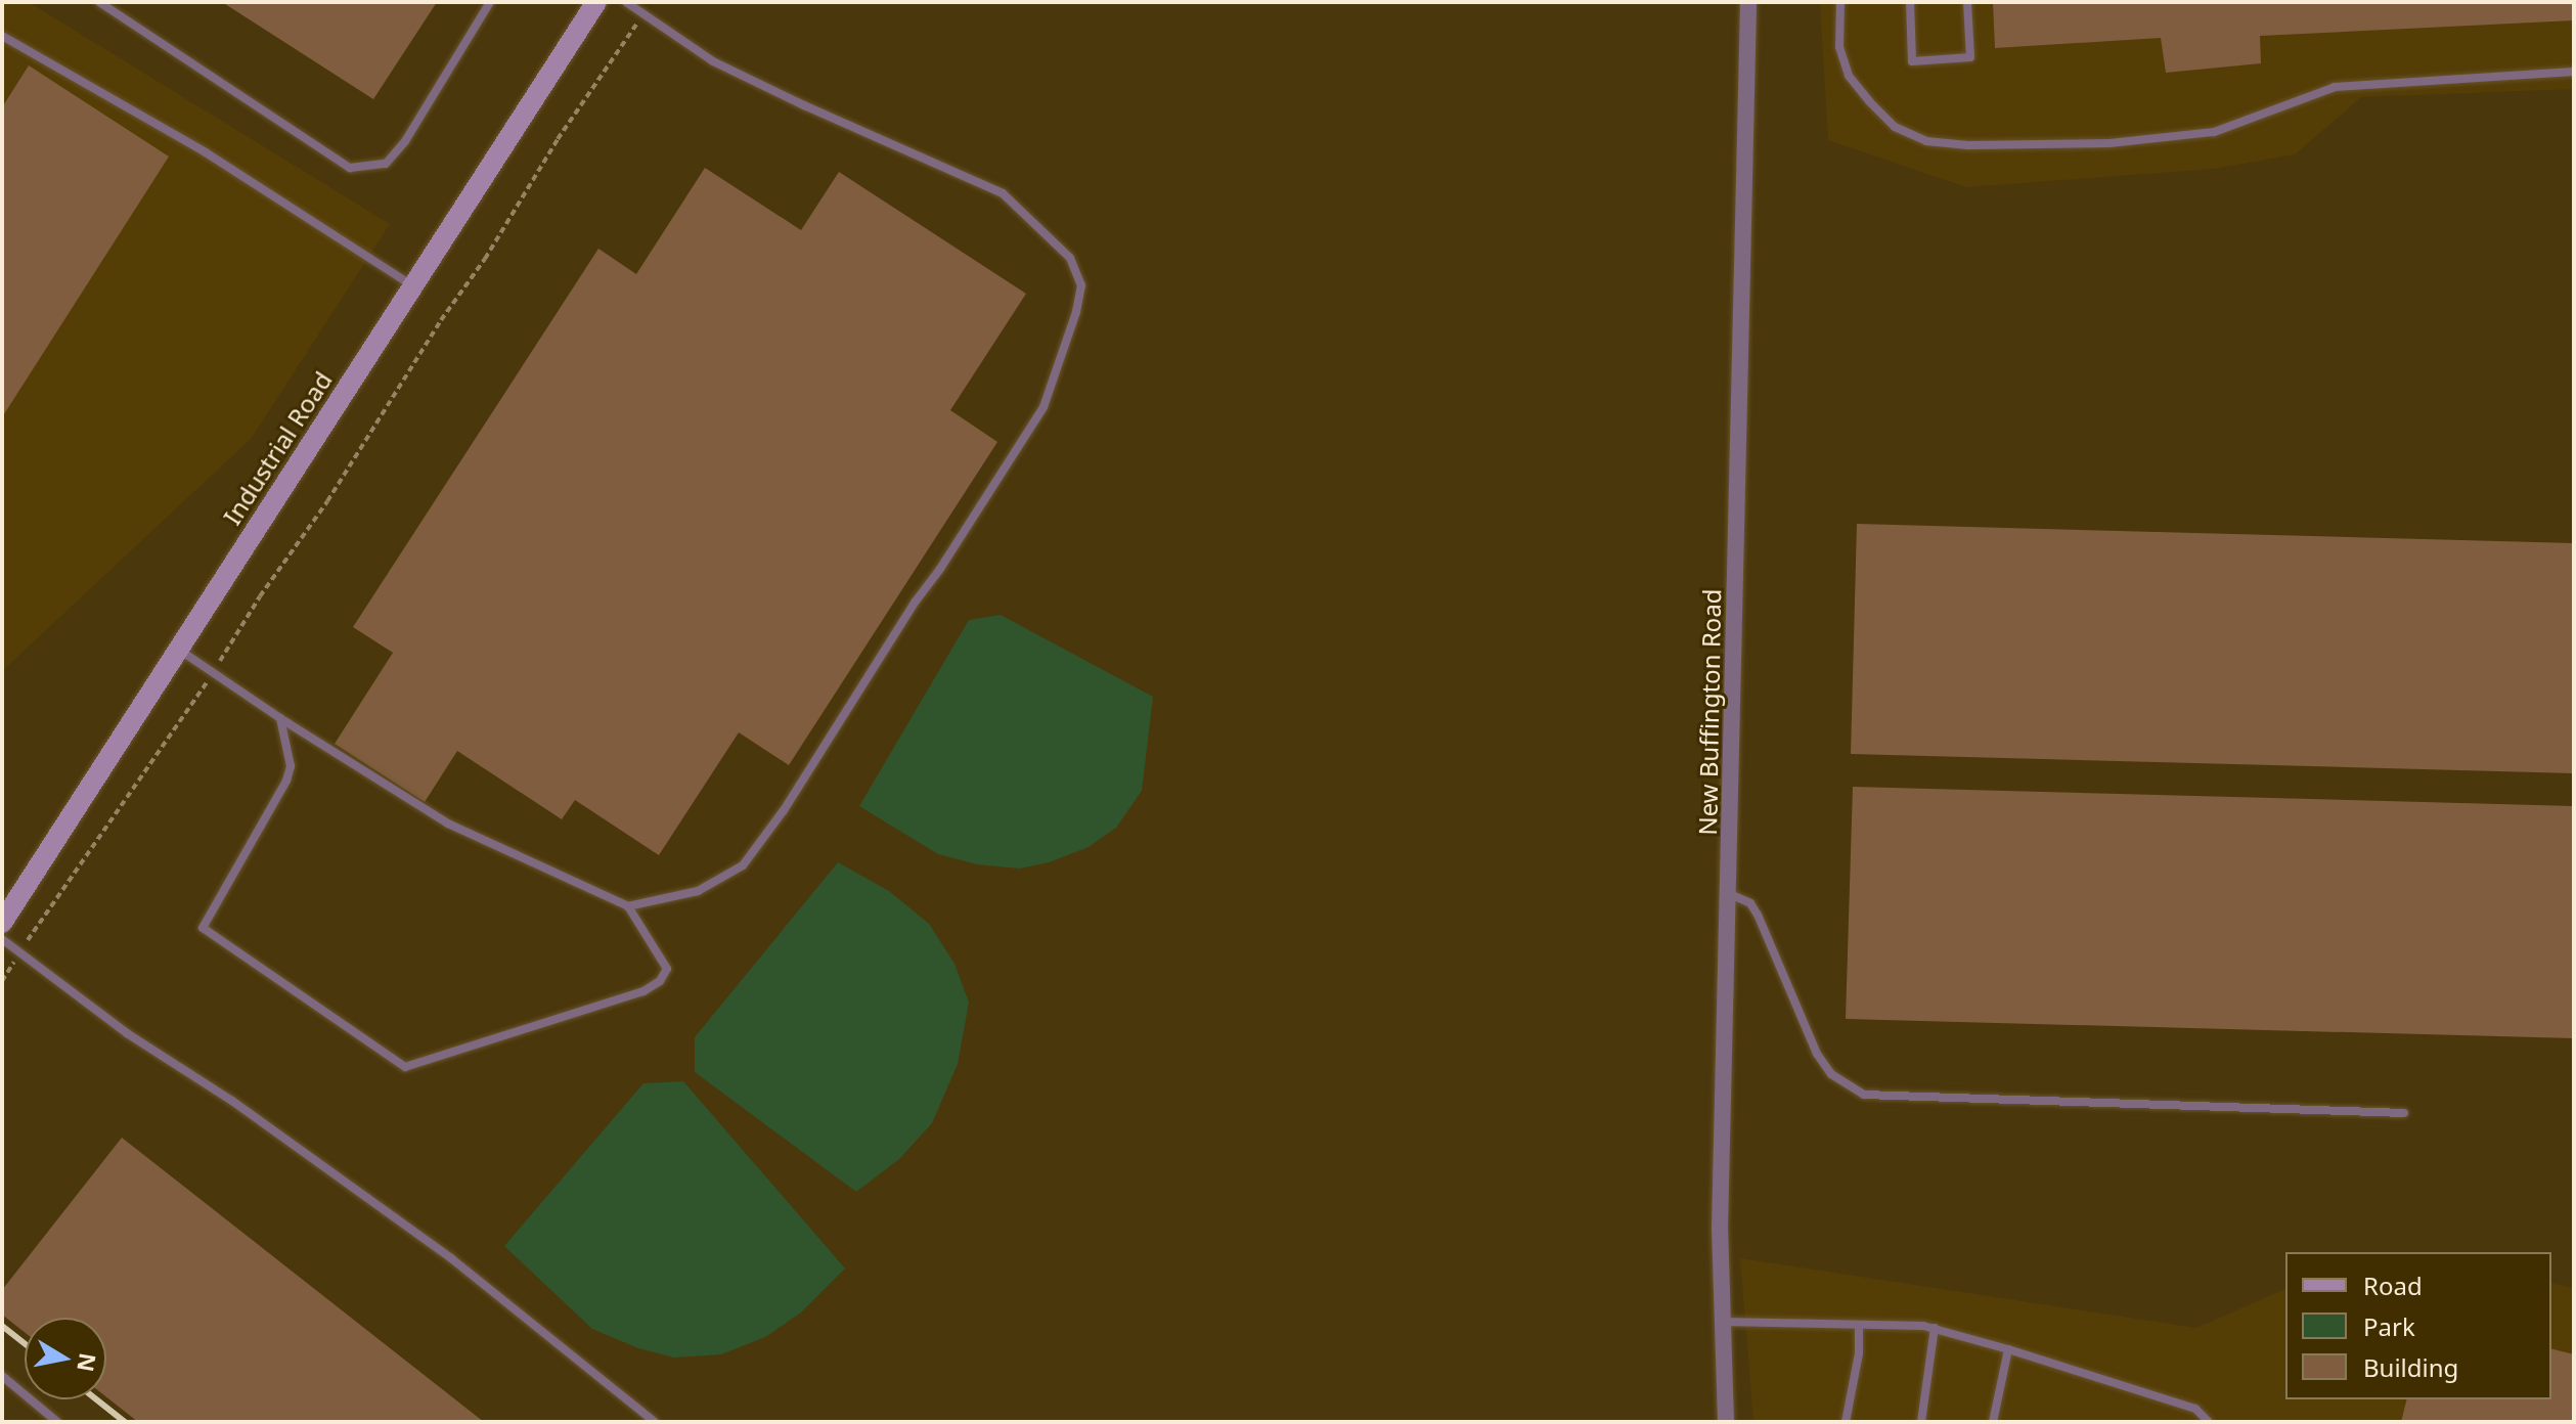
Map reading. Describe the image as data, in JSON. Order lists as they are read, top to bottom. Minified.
{"streets":{"main road":["Industrial Road"],"street":["New Buffington Road"]},"legend":["Road","Park","Building"],"north":"right"}
